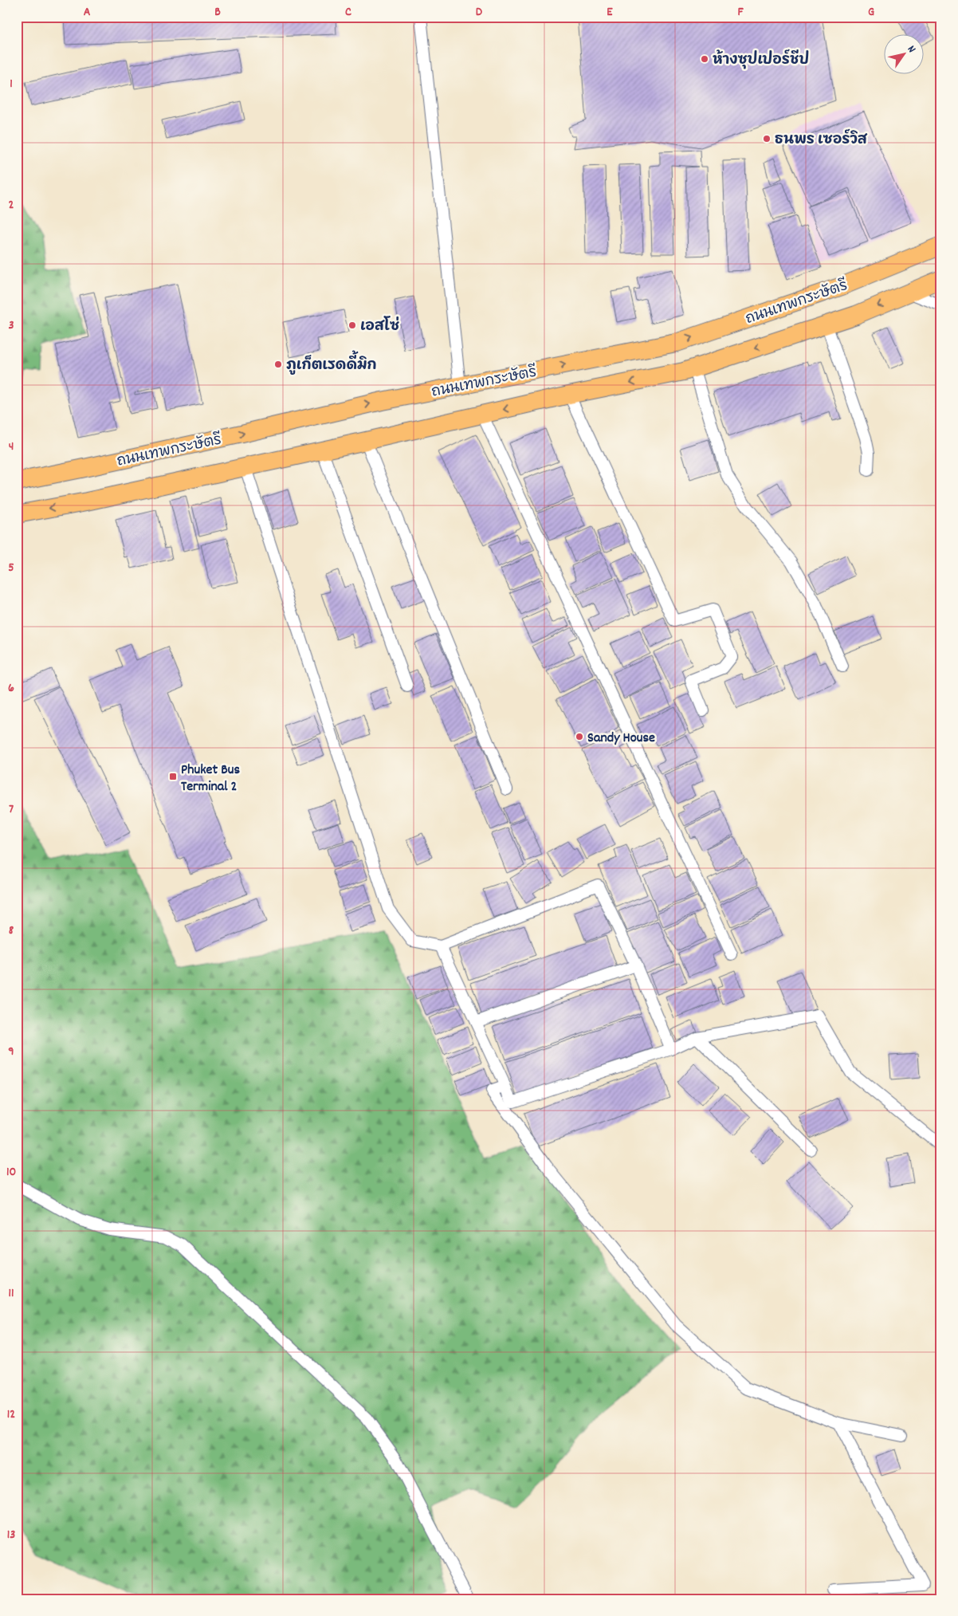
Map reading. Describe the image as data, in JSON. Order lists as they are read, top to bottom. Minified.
{"streets":{"main road":["ถนนเทพกระษัตรี"]},"places":{"other":["ห้างซุปเปอร์ชีป","ธนพร เซอร์วิส","เอสโซ่","ภูเก็ตเรดดี้มิก","Sandy House"],"transit":["Phuket Bus Terminal 2"]},"north":"top right","grid":{"columns":["A","B","C","D","E","F","G"],"rows":["1","2","3","4","5","6","7","8","9","10","11","12","13"]}}
